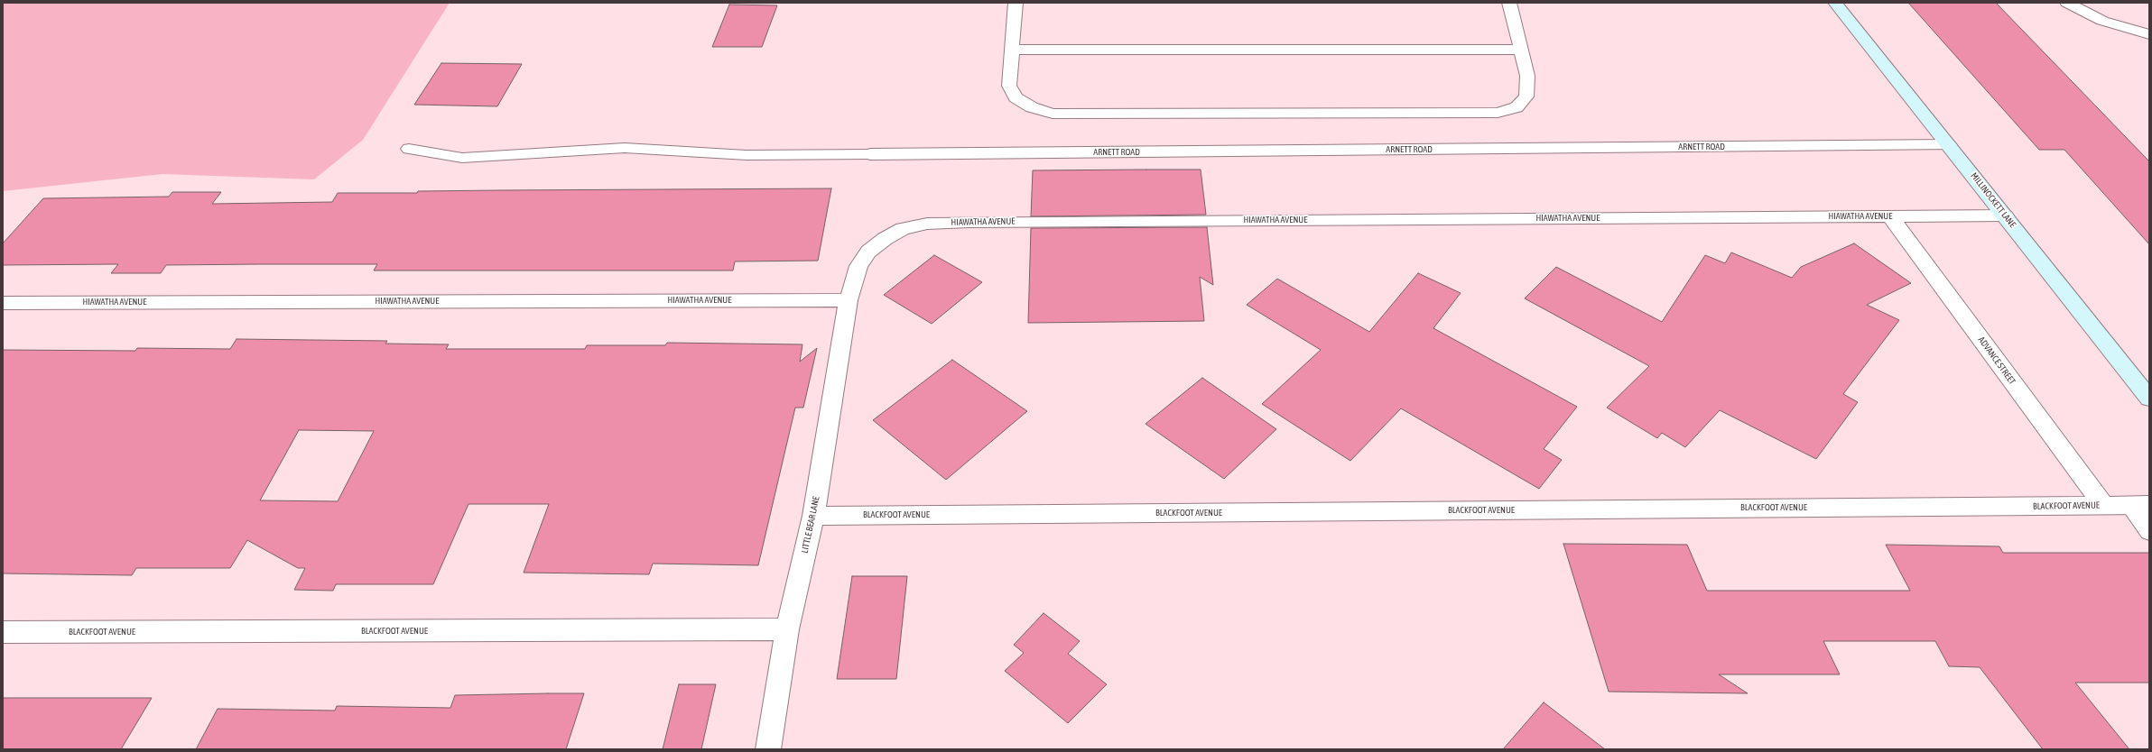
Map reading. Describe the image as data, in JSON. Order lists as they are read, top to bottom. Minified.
{"streets":{"street":["ARNETT ROAD","MILLINOCKETT LANE","HIAWATHA AVENUE","ADVANCE STREET","BLACKFOOT AVENUE","LITTLE BEAR LANE"]},"crossings":[["ARNETT ROAD","MILLINOCKETT LANE"],["MILLINOCKETT LANE","HIAWATHA AVENUE"],["HIAWATHA AVENUE","ADVANCE STREET"],["HIAWATHA AVENUE","LITTLE BEAR LANE"],["ADVANCE STREET","BLACKFOOT AVENUE"],["BLACKFOOT AVENUE","LITTLE BEAR LANE"]]}
